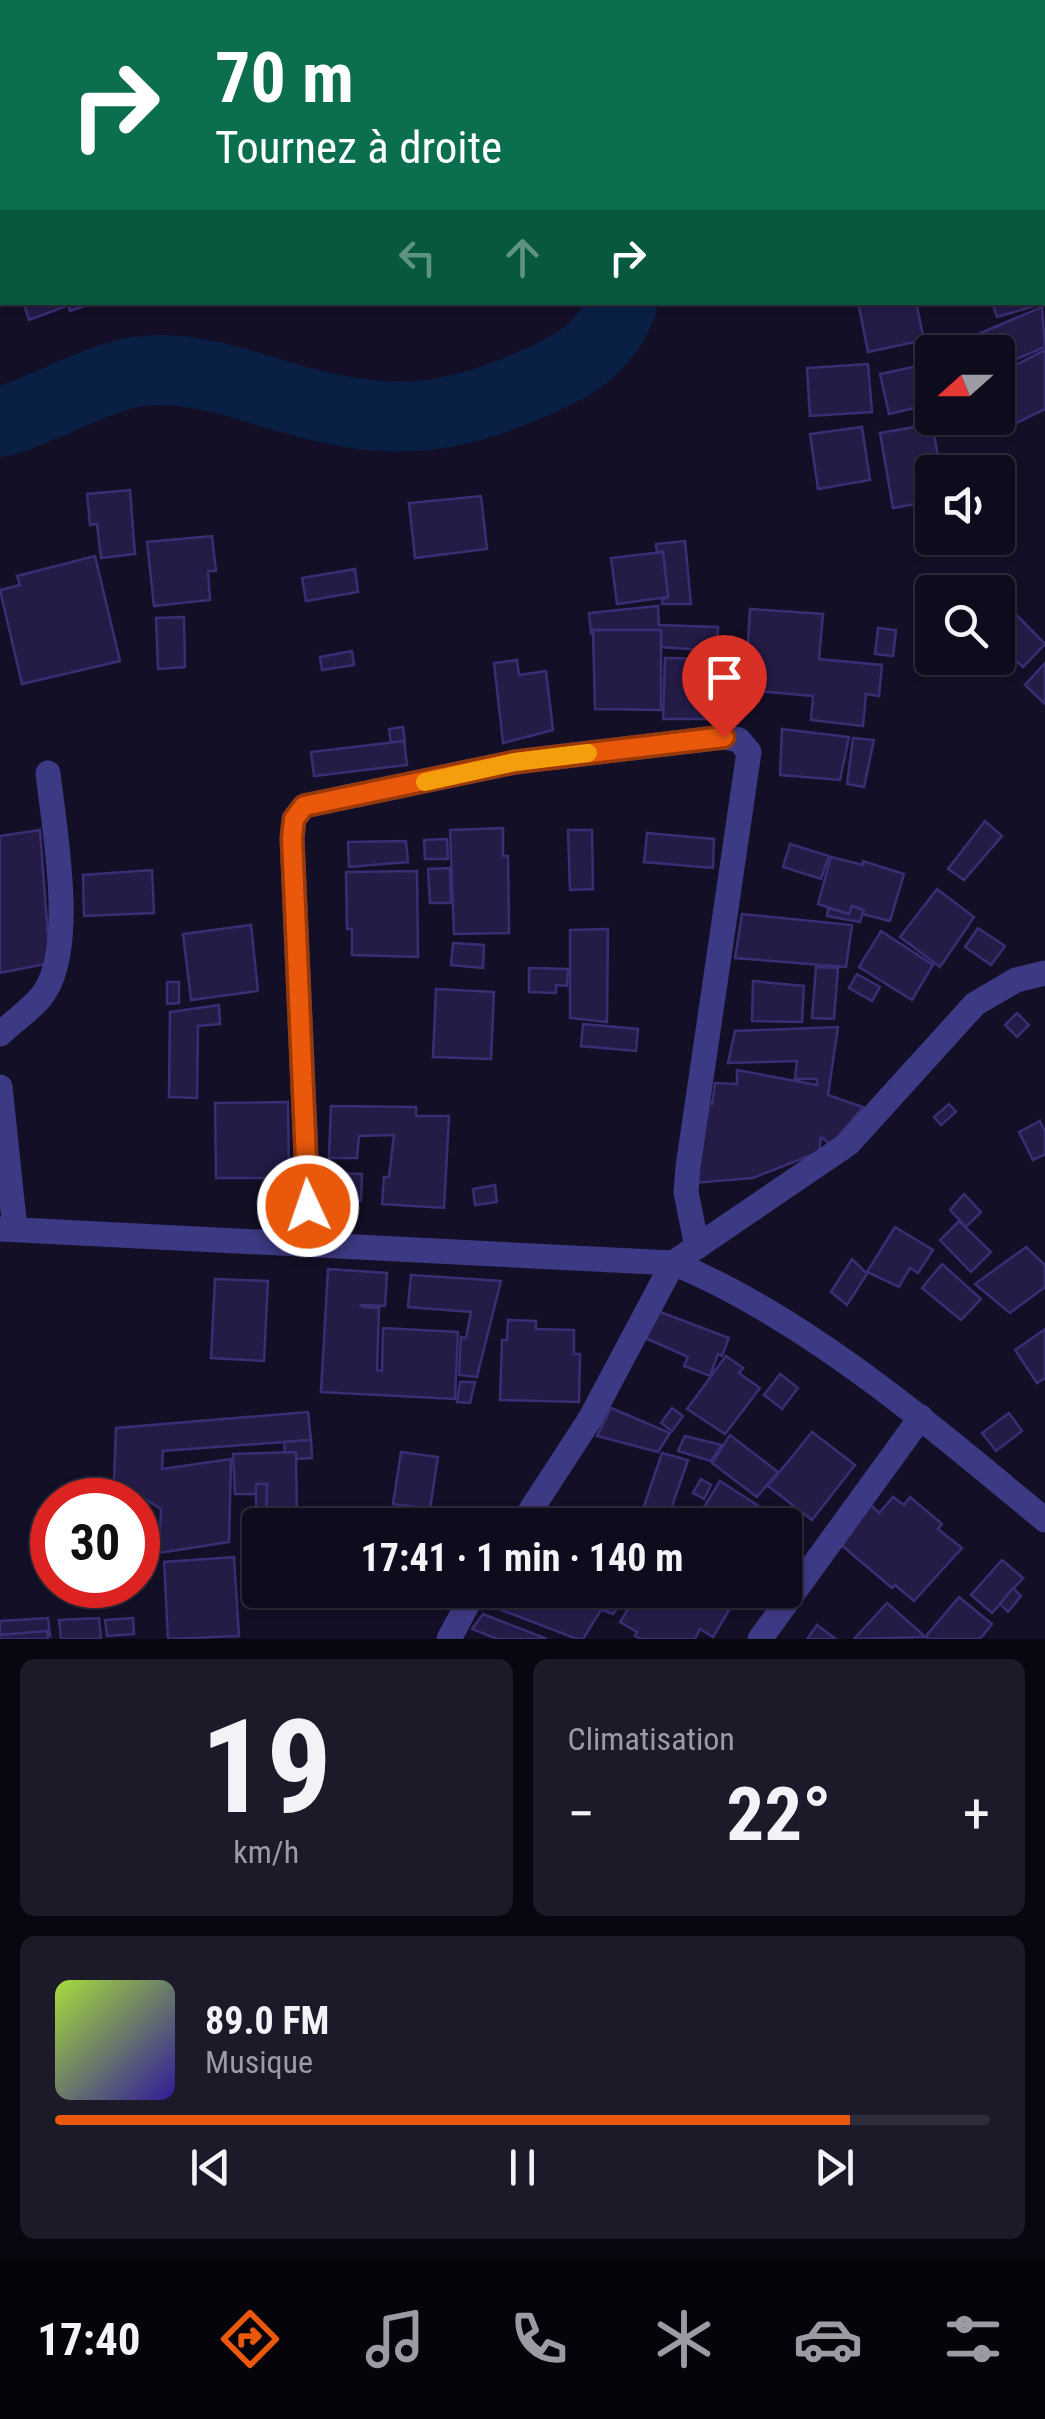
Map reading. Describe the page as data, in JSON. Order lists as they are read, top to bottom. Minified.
{"north":"left","page":{"turn":["70 m","Tournez à droite"],"limit":"30","trip":"17:41 · 1 min · 140 m","tile":[["19","km/h"],"Climatisation"],"heat":["−","22°","+"],"song":["89.0 FM","Musique"],"tabs":"17:40"}}
